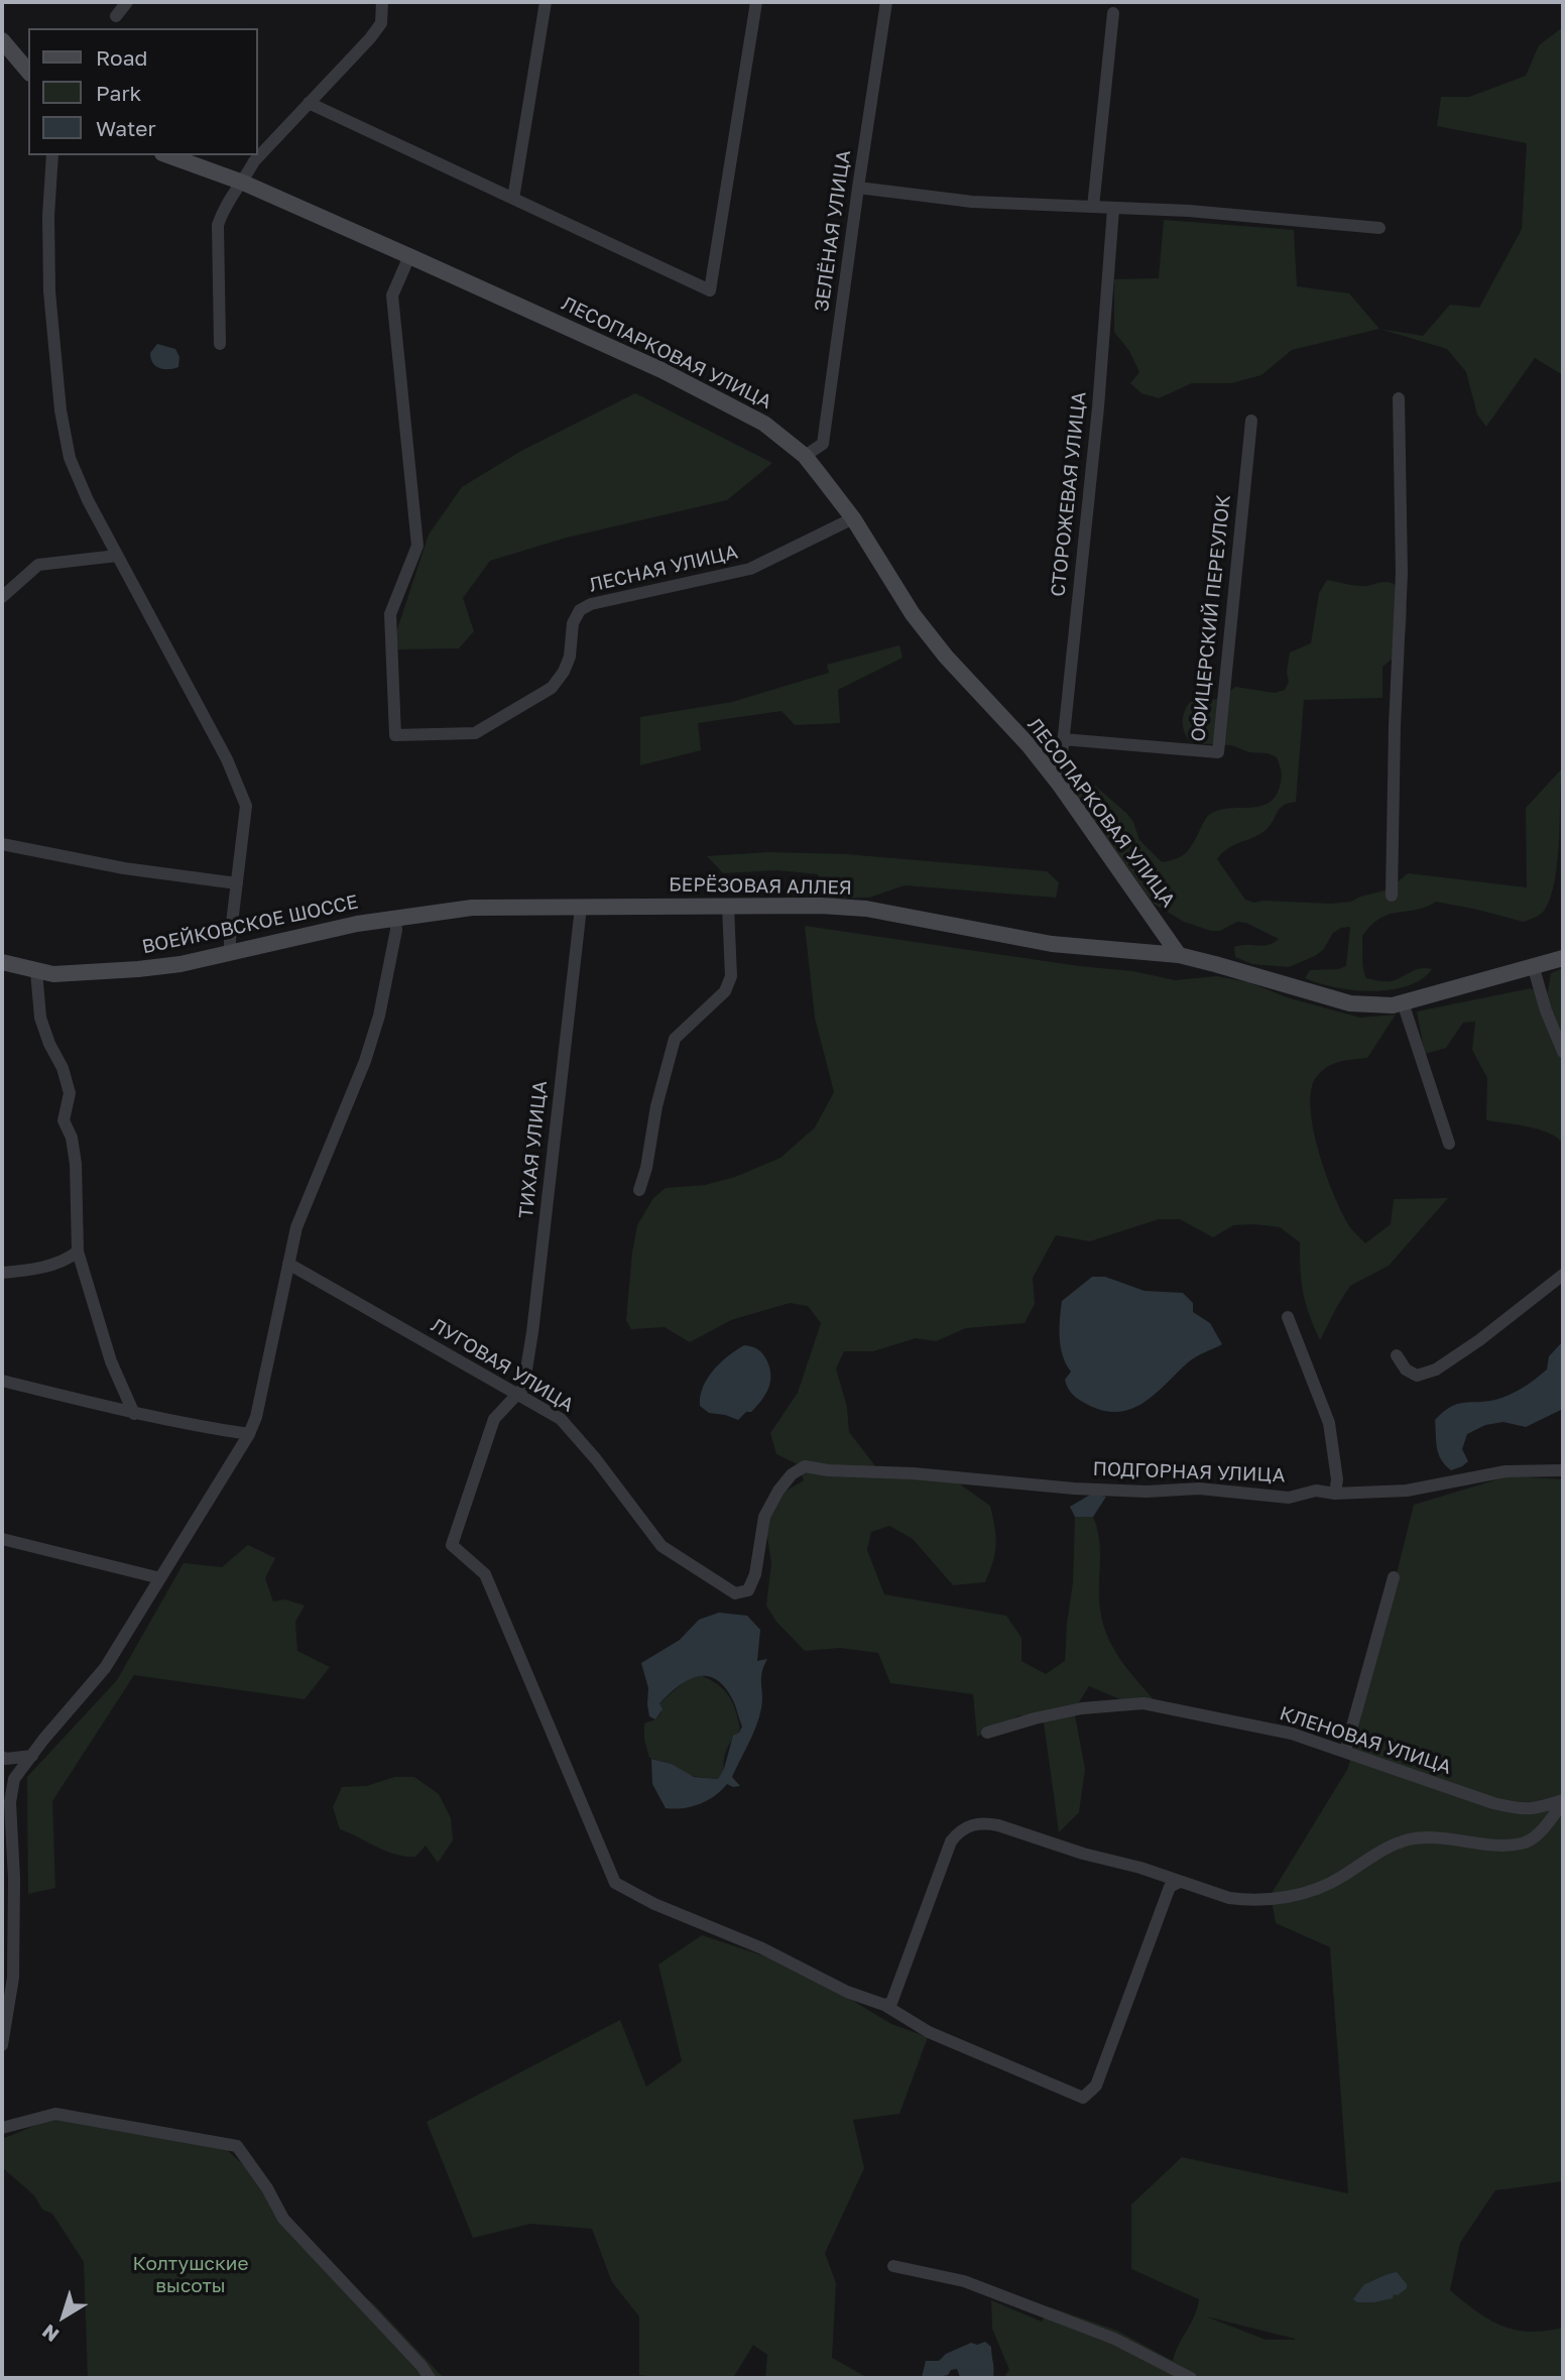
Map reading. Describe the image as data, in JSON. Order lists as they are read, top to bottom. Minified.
{"streets":{"street":["ЗЕЛЁНАЯ УЛИЦА","ЛЕСОПАРКОВАЯ УЛИЦА","СТОРОЖЕВАЯ УЛИЦА","ЛЕСНАЯ УЛИЦА","ОФИЦЕРСКИЙ ПЕРЕУЛОК","БЕРЁЗОВАЯ АЛЛЕЯ","ВОЕЙКОВСКОЕ ШОССЕ","ТИХАЯ УЛИЦА","ЛУГОВАЯ УЛИЦА","ПОДГОРНАЯ УЛИЦА","КЛЕНОВАЯ УЛИЦА"]},"crossings":[["ЗЕЛЁНАЯ УЛИЦА","ЛЕСОПАРКОВАЯ УЛИЦА"],["ЛЕСОПАРКОВАЯ УЛИЦА","СТОРОЖЕВАЯ УЛИЦА"],["ЛЕСОПАРКОВАЯ УЛИЦА","ЛЕСНАЯ УЛИЦА"],["ЛЕСОПАРКОВАЯ УЛИЦА","БЕРЁЗОВАЯ АЛЛЕЯ"],["СТОРОЖЕВАЯ УЛИЦА","ОФИЦЕРСКИЙ ПЕРЕУЛОК"],["БЕРЁЗОВАЯ АЛЛЕЯ","ВОЕЙКОВСКОЕ ШОССЕ"],["БЕРЁЗОВАЯ АЛЛЕЯ","ТИХАЯ УЛИЦА"],["ТИХАЯ УЛИЦА","ЛУГОВАЯ УЛИЦА"],["ЛУГОВАЯ УЛИЦА","ПОДГОРНАЯ УЛИЦА"]],"parks":["Колтушские высоты"],"legend":["Road","Park","Water"],"north":"bottom left"}
